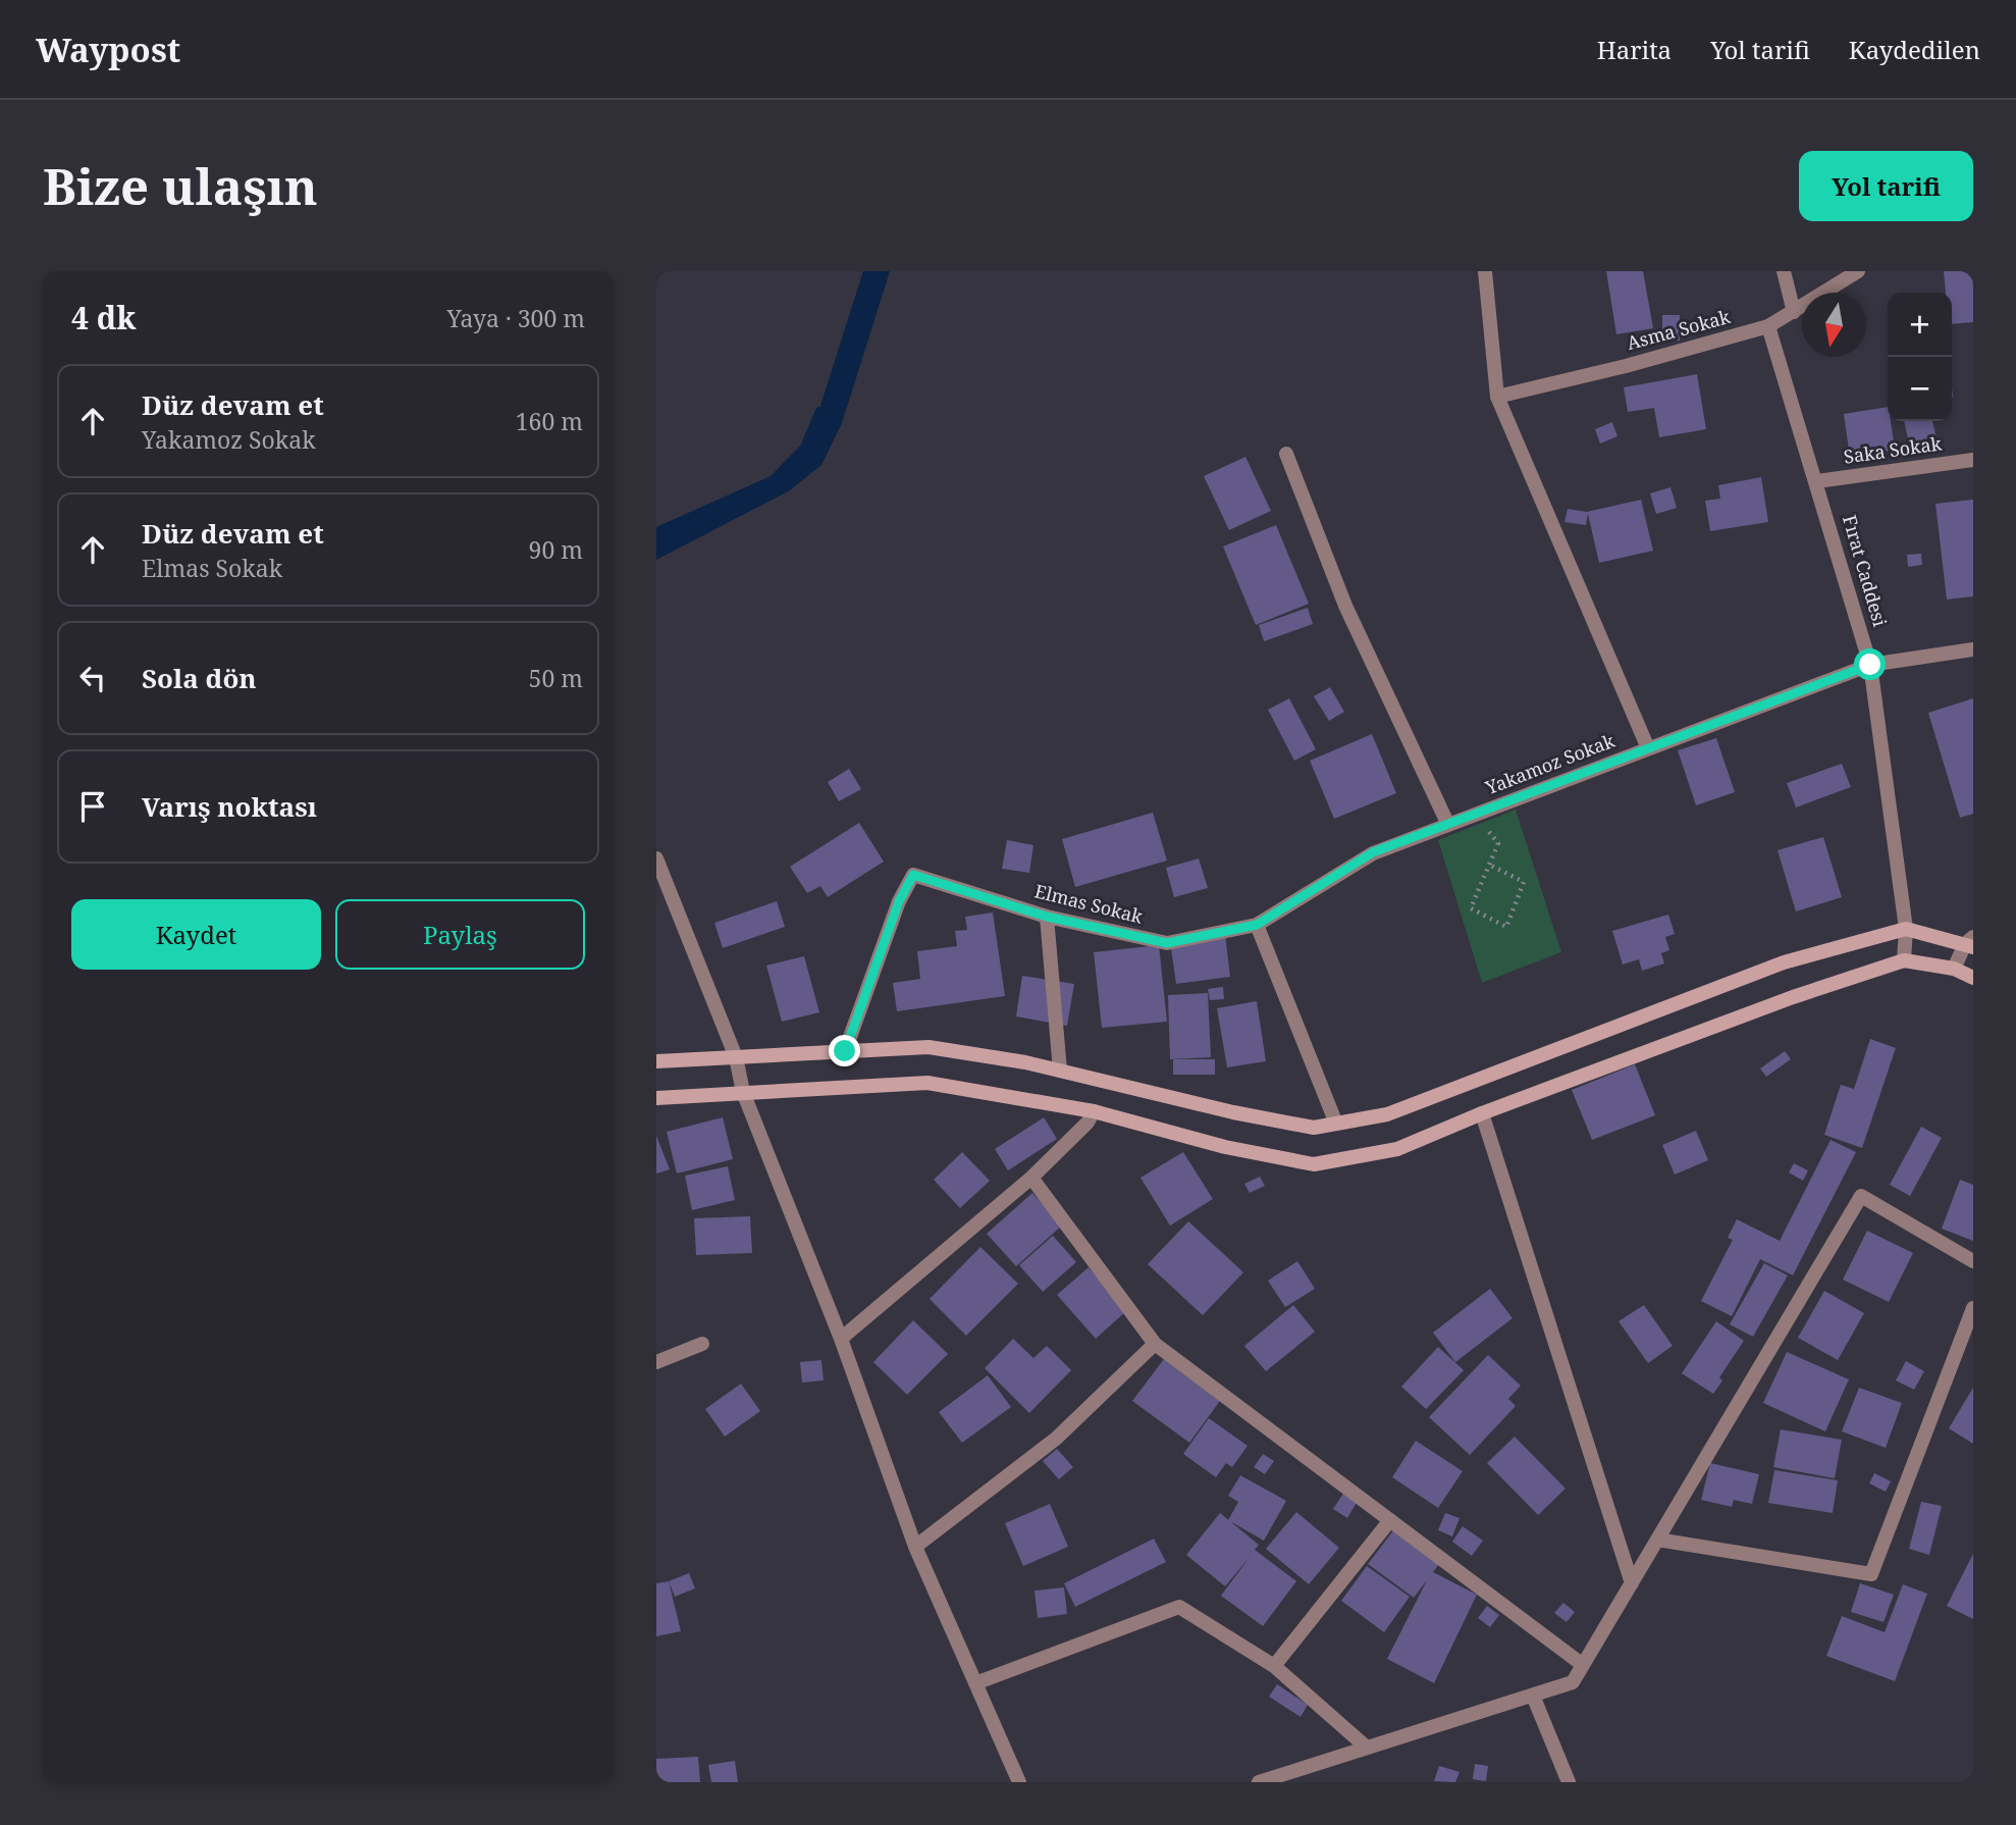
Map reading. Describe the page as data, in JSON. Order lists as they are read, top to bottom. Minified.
{"streets":{"street":["Asma Sokak","Saka Sokak","Fırat Caddesi","Yakamoz Sokak","Elmas Sokak"]},"crossings":[["Asma Sokak","Fırat Caddesi"],["Saka Sokak","Fırat Caddesi"],["Fırat Caddesi","Yakamoz Sokak"],["Yakamoz Sokak","Elmas Sokak"]],"north":"bottom","page":{"header":"Waypost","nav":["Harita","Yol tarifi","Kaydedilen"],"buttons":["Yol tarifi",["Kaydet","Paylaş"]],"title":"Bize ulaşın","heading":["4 dk","Yaya · 300 m"],"map_buttons":["+","−"],"list":[["Düz devam et","Yakamoz Sokak","160 m"],["Düz devam et","Elmas Sokak","90 m"],["Sola dön","50 m"],"Varış noktası"]}}
